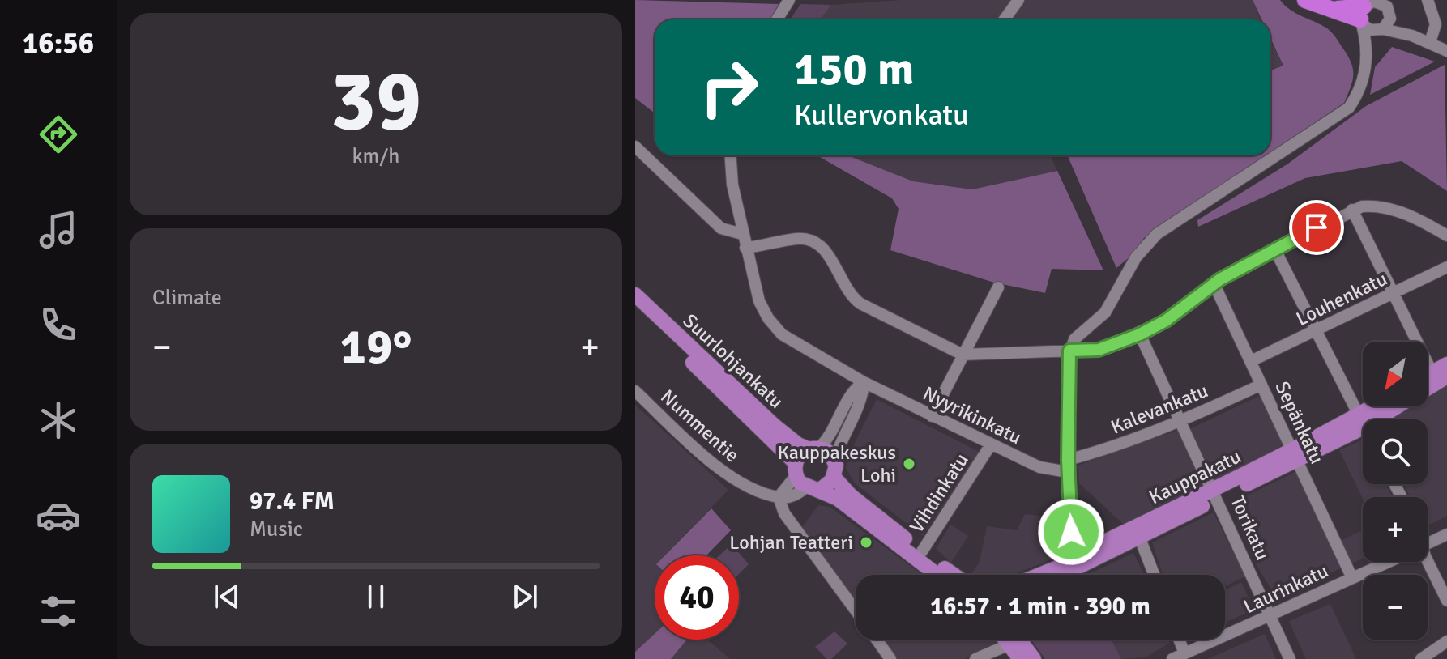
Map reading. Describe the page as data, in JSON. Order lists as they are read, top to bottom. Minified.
{"streets":{"main road":["Suurlohjankatu","Kauppakatu"],"street":["Louhenkatu","Kalevankatu","Nyyrikinkatu","Sepänkatu","Nummentie","Vihdinkatu","Torikatu","Laurinkatu"]},"crossings":[["Louhenkatu","Sepänkatu"],["Kalevankatu","Nyyrikinkatu"],["Kalevankatu","Sepänkatu"],["Kalevankatu","Torikatu"],["Nyyrikinkatu","Vihdinkatu"],["Sepänkatu","Kauppakatu"],["Sepänkatu","Laurinkatu"],["Kauppakatu","Torikatu"],["Torikatu","Laurinkatu"]],"places":["Kauppakeskus Lohi","Lohjan Teatteri"],"north":"bottom left","page":{"tabs":"16:56","tile":[["39","km/h"],"Climate"],"turn":["150 m","Kullervonkatu"],"heat":["−","19°","+"],"map_buttons":["+","−"],"song":["97.4 FM","Music"],"limit":"40","trip":"16:57 · 1 min · 390 m"}}
